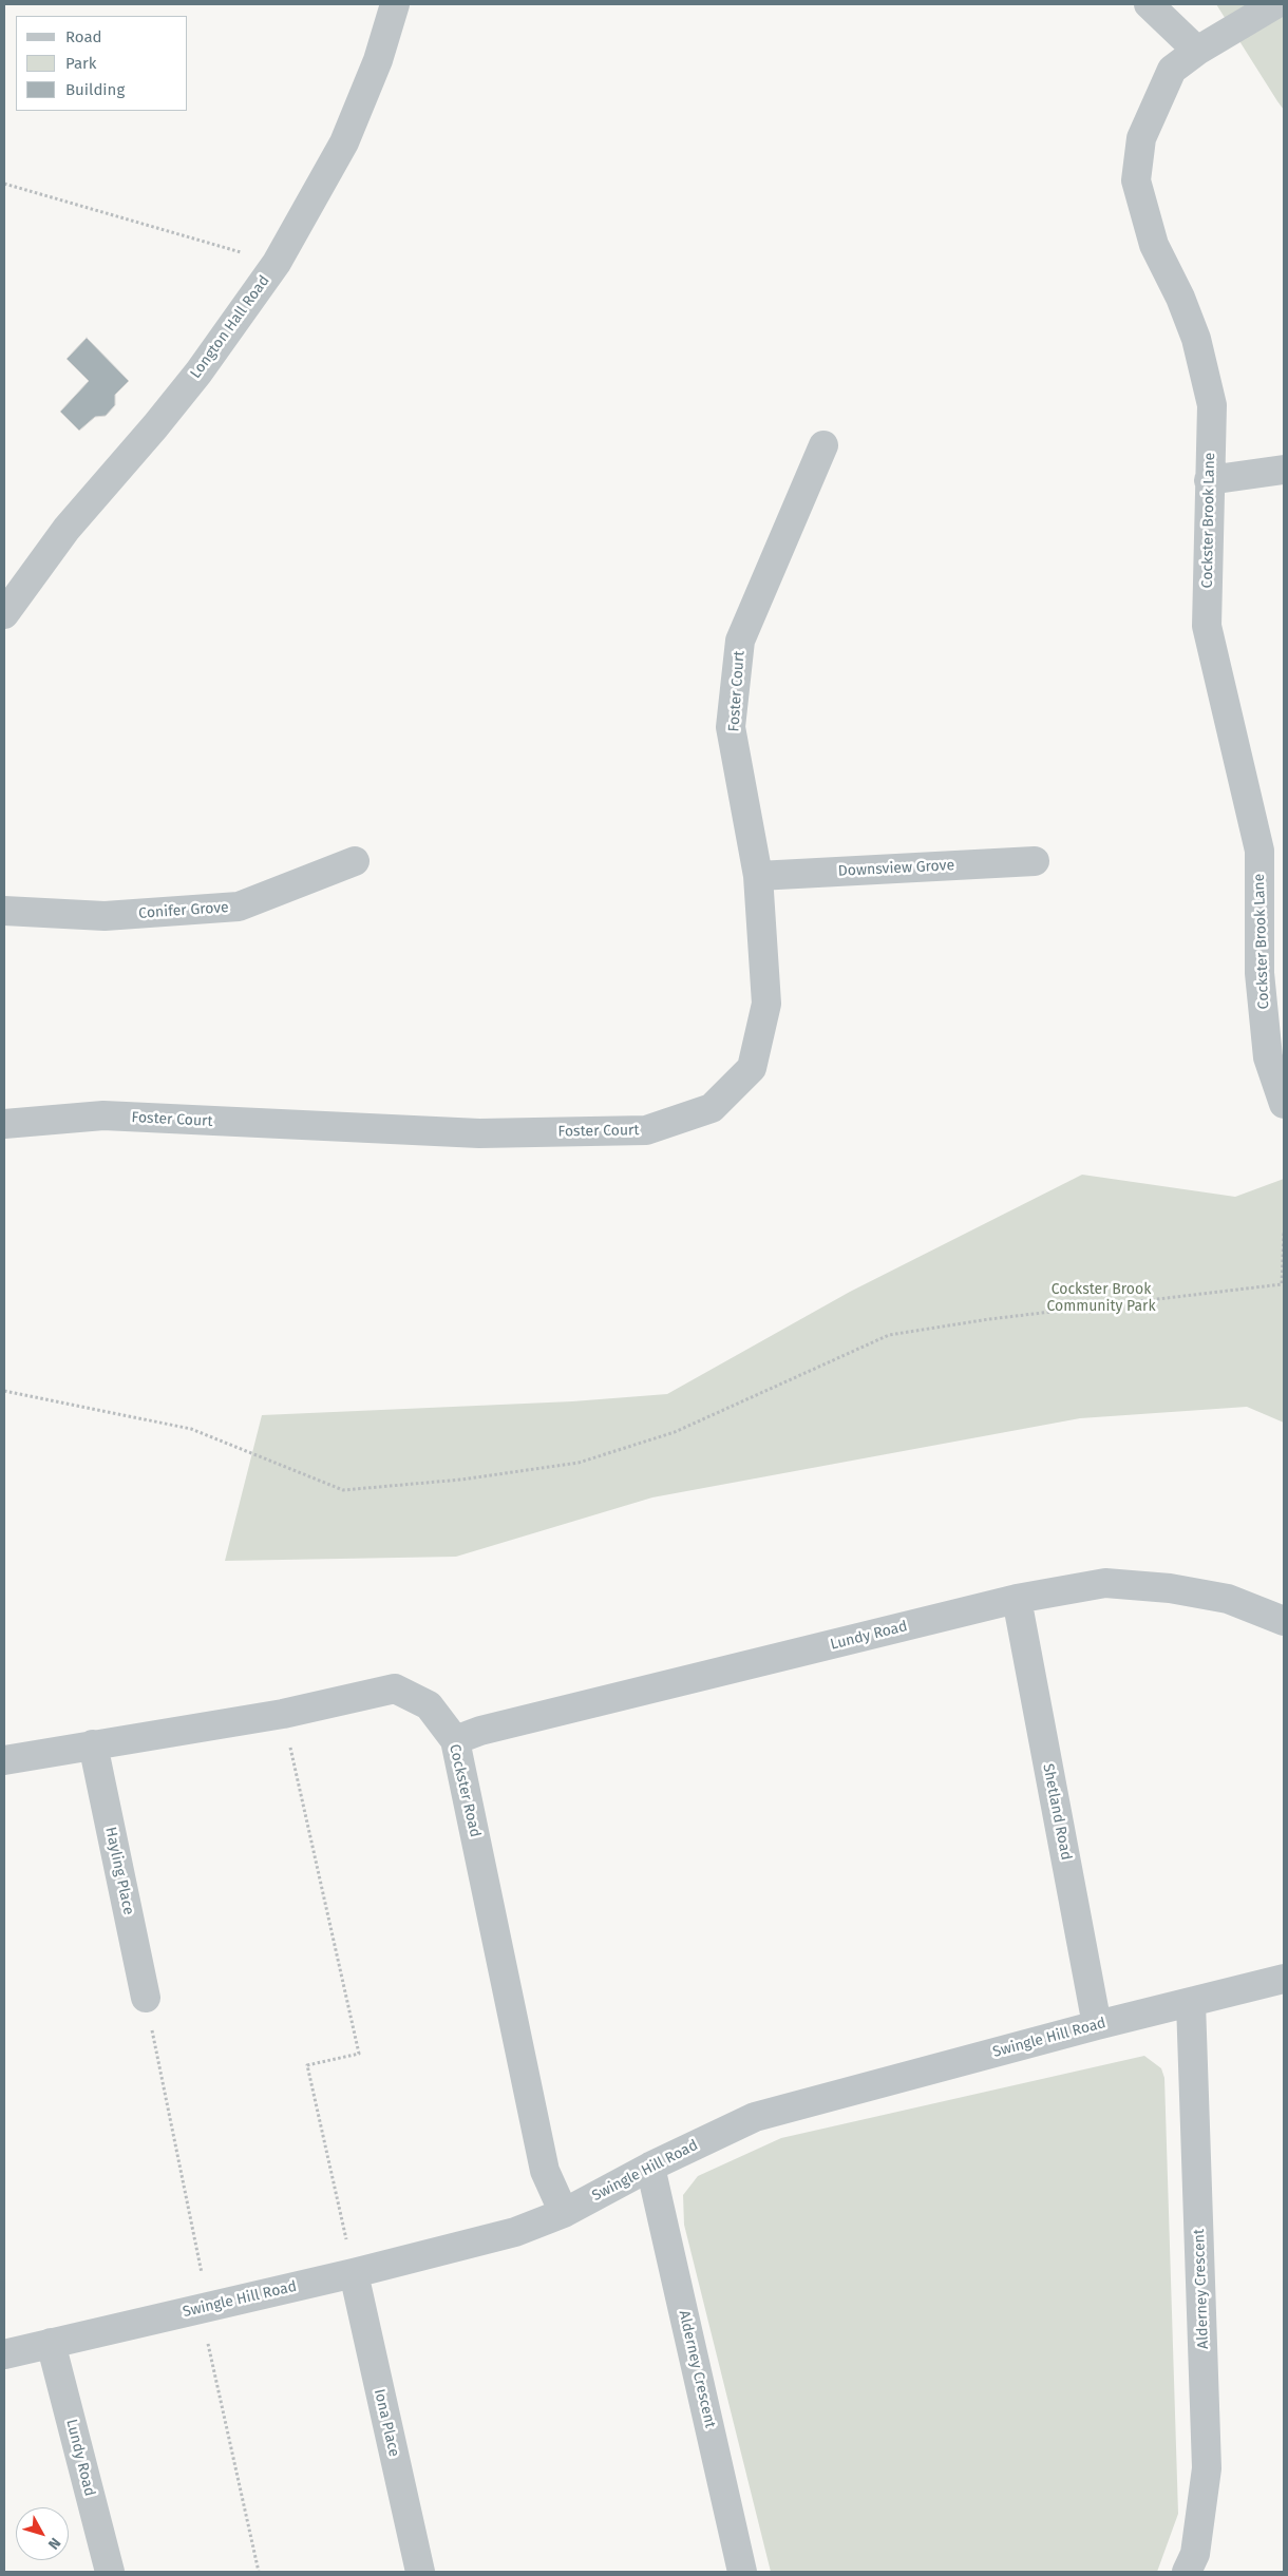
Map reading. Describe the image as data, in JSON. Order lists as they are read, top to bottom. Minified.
{"streets":{"street":["Longton Hall Road","Cockster Brook Lane","Foster Court","Downsview Grove","Conifer Grove","Lundy Road","Cockster Road","Shetland Road","Hayling Place","Swingle Hill Road","Alderney Crescent","Iona Place"]},"crossings":[["Foster Court","Downsview Grove"],["Lundy Road","Cockster Road"],["Lundy Road","Shetland Road"],["Lundy Road","Swingle Hill Road"],["Cockster Road","Hayling Place"],["Cockster Road","Swingle Hill Road"],["Shetland Road","Swingle Hill Road"],["Swingle Hill Road","Alderney Crescent"],["Swingle Hill Road","Iona Place"]],"parks":["Cockster Brook Community Park"],"legend":["Road","Park","Building"],"north":"bottom right"}
